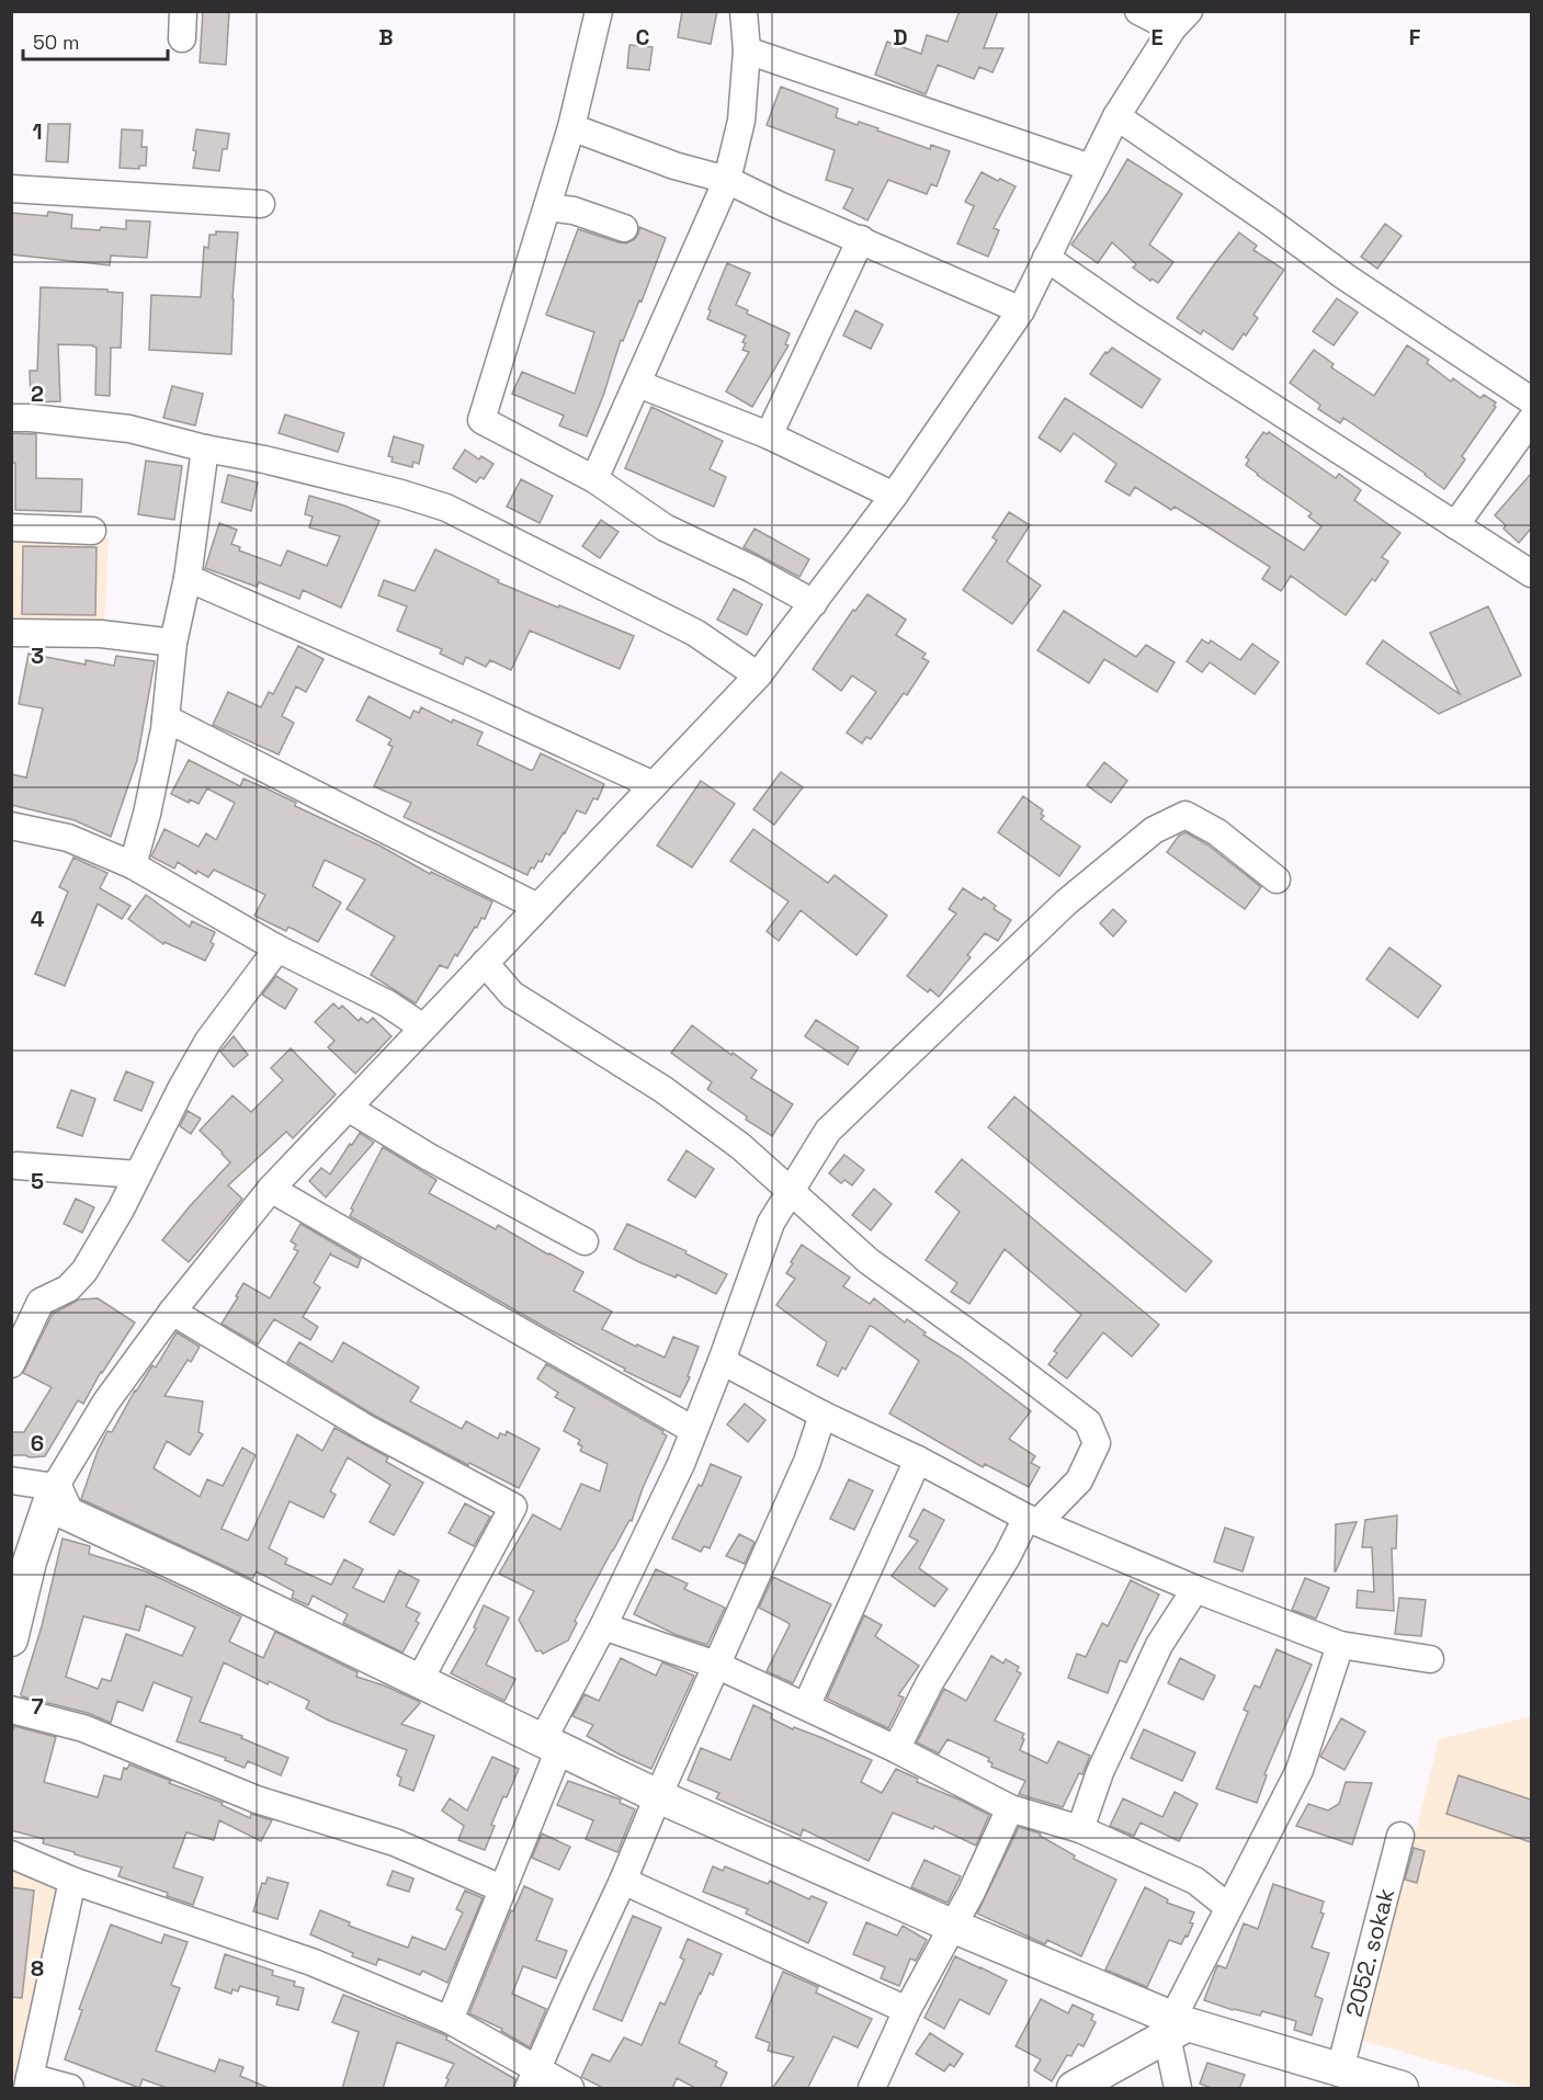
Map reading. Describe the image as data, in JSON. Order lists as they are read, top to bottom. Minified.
{"streets":{"street":["2052. sokak"]},"scale_bar":"50 m","grid":{"columns":["B","C","D","E","F"],"rows":["1","2","3","4","5","6","7","8"]}}
